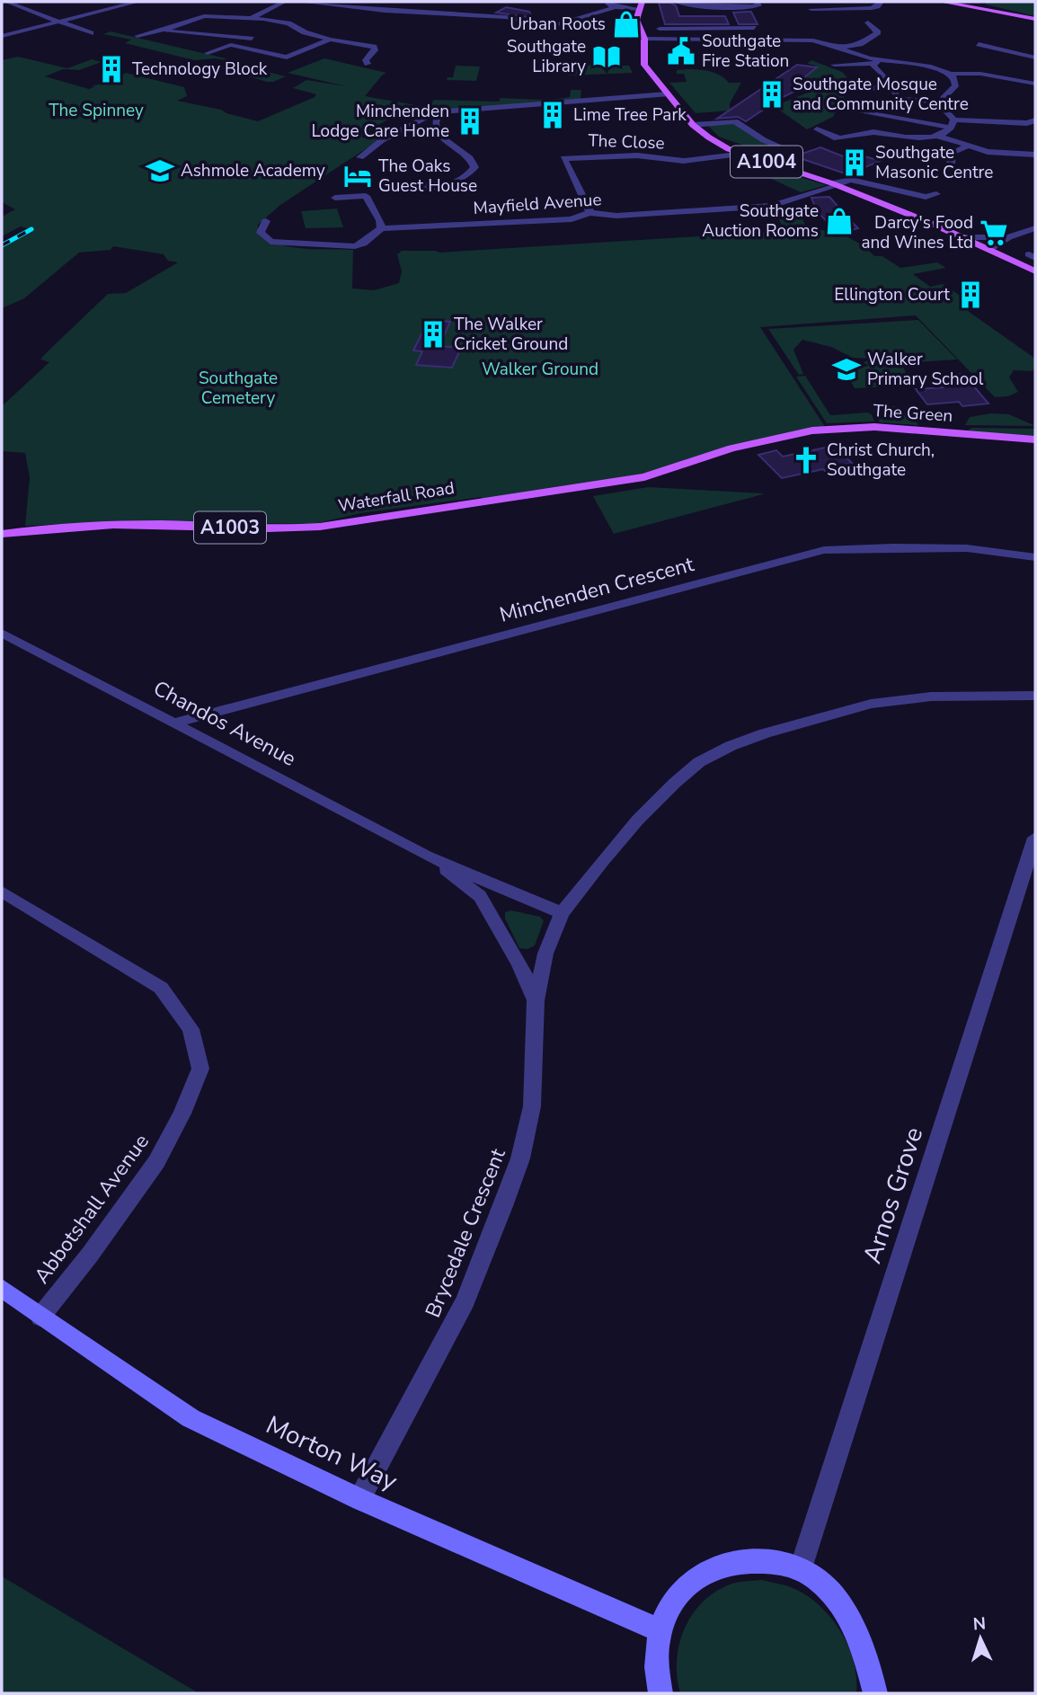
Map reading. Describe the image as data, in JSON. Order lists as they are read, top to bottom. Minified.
{"streets":{"main road":["A1004","The Green","Waterfall Road","A1003"],"street":["The Close","Mayfield Avenue","Minchenden Crescent","Chandos Avenue","Arnos Grove","Abbotshall Avenue","Brycedale Crescent","Morton Way"]},"crossings":[["The Close","A1004"],["The Close","Mayfield Avenue"],["A1004","Mayfield Avenue"],["The Green","Waterfall Road"],["Minchenden Crescent","Chandos Avenue"],["Chandos Avenue","Brycedale Crescent"],["Abbotshall Avenue","Morton Way"],["Brycedale Crescent","Morton Way"]],"parks":["The Spinney","Walker Ground","Southgate Cemetery"],"places":{"shop":["Urban Roots","Southgate Auction Rooms"],"public building":["Southgate Fire Station"],"library":["Southgate Library"],"building":["Technology Block","Southgate Mosque and Community Centre","Lime Tree Park","Minchenden Lodge Care Home","Southgate Masonic Centre","Ellington Court","The Walker Cricket Ground"],"school or university":["Ashmole Academy","Walker Primary School"],"hotel":["The Oaks Guest House"],"supermarket":["Darcy's Food and Wines Ltd"],"church":["Christ Church, Southgate"]},"north":"top"}
